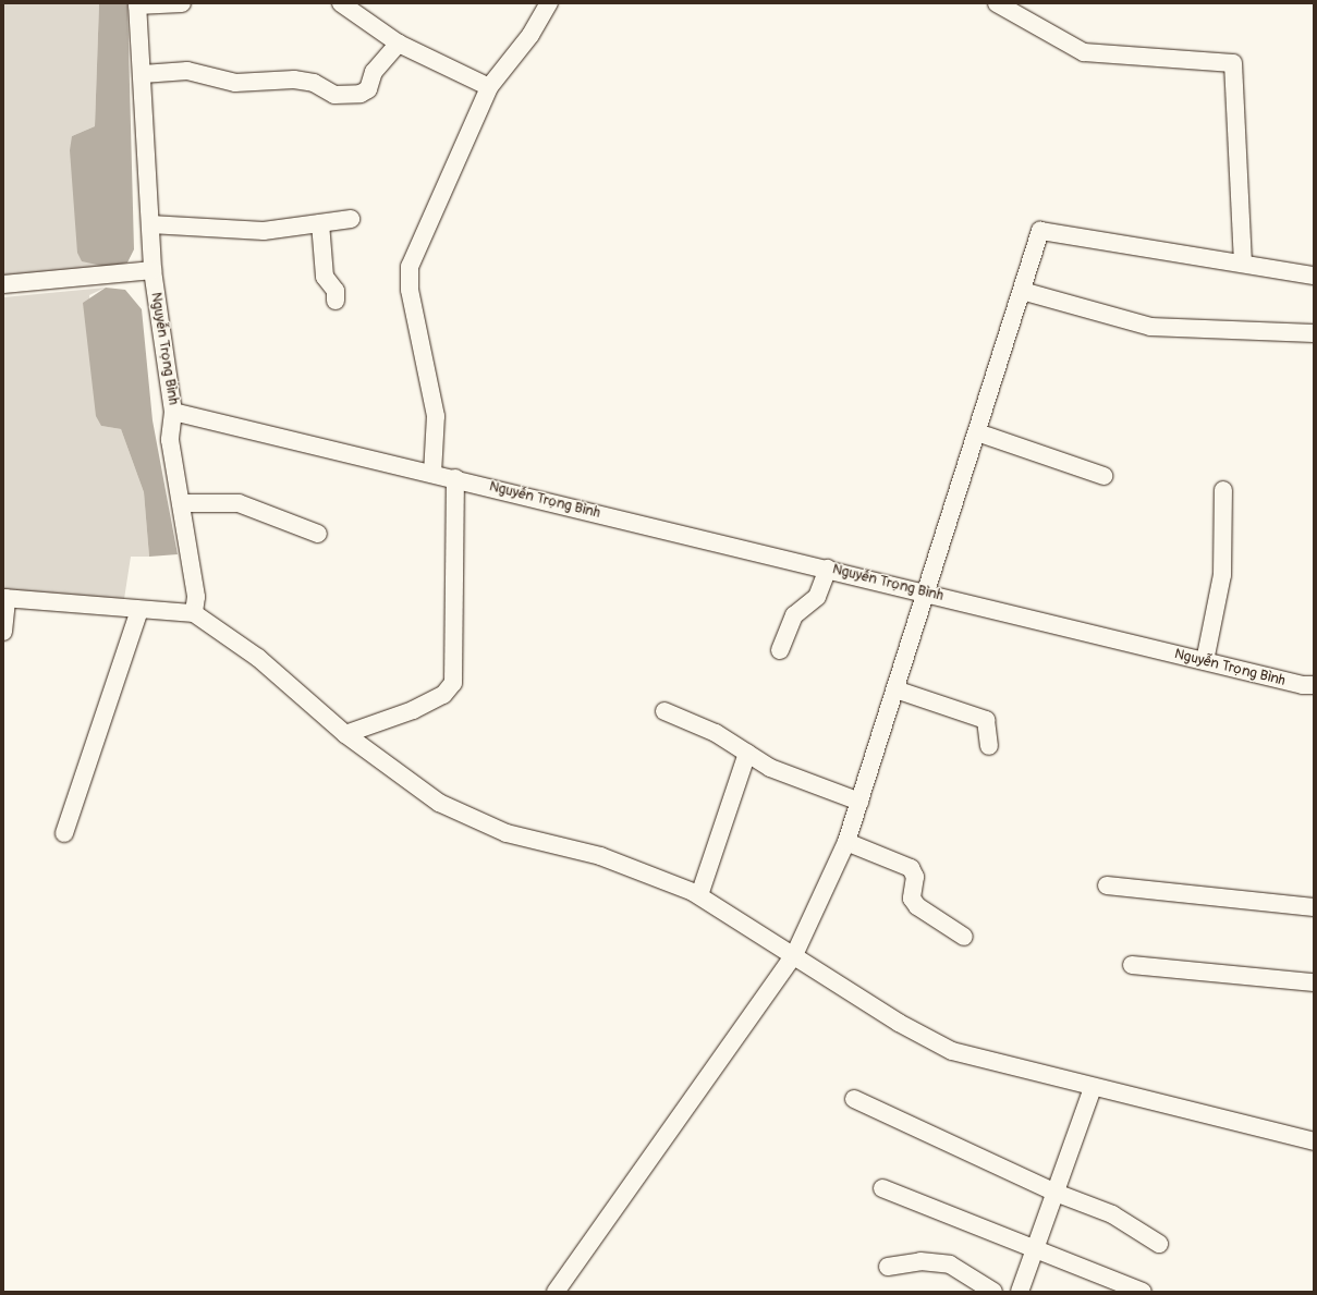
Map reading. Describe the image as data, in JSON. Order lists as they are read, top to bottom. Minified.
{"streets":{"street":["Nguyễn Trọng Bình"]}}
